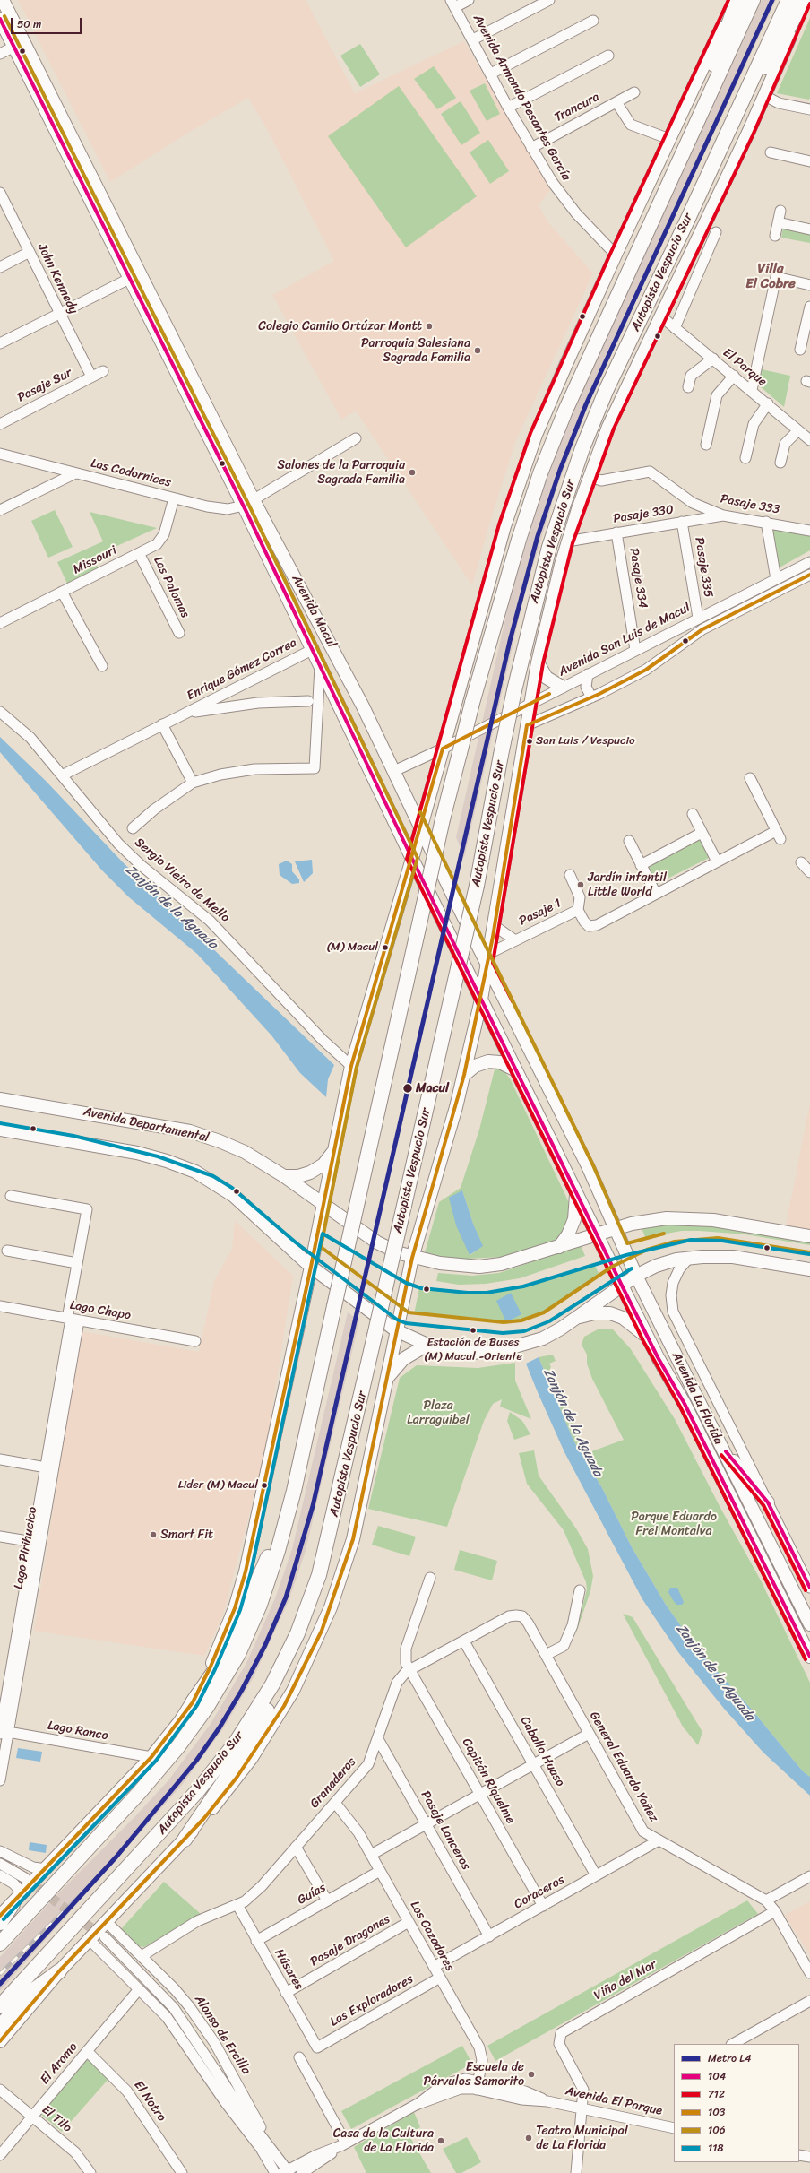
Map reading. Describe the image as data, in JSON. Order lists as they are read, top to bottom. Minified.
{"streets":{"highway":["Autopista Vespucio Sur"],"main road":["Avenida Macul","Avenida Departamental","Avenida La Florida"],"street":["Avenida Armando Pesantes García","Trancura","John Kennedy","El Parque","Pasaje Sur","Las Codornices","Pasaje 333","Pasaje 330","Missouri","Pasaje 335","Pasaje 334","Las Palomas","Avenida San Luis de Macul","Enrique Gómez Correa","Sergio Vieira de Mello","Pasaje 1","Lago Chapo","Lago Pirihueico","Lago Ranco","Caballo Huaso","General Eduardo Yañez","Capitán Riquelme","Granaderos","Pasaje Lanceros","Coraceros","Guías","Los Cazadores","Pasaje Dragones","Húsares","Viña del Mar","Los Exploradores","Alonso de Ercilla","El Aromo","El Notro","Avenida El Parque","El Tilo"]},"crossings":[["Avenida Armando Pesantes García","Trancura"],["John Kennedy","Pasaje Sur"],["Las Codornices","Missouri"],["Las Codornices","Avenida Macul"],["Pasaje 333","Pasaje 330"],["Pasaje 330","Pasaje 335"],["Pasaje 330","Pasaje 334"],["Missouri","Las Palomas"],["Pasaje 335","Avenida San Luis de Macul"],["Pasaje 334","Avenida San Luis de Macul"],["Avenida Macul","Avenida San Luis de Macul"],["Avenida Macul","Enrique Gómez Correa"],["Avenida Macul","Pasaje 1"],["Avenida Macul","Avenida Departamental"],["Avenida Macul","Avenida La Florida"],["Enrique Gómez Correa","Sergio Vieira de Mello"],["Avenida Departamental","Avenida La Florida"],["Lago Chapo","Lago Pirihueico"],["Lago Pirihueico","Lago Ranco"],["Caballo Huaso","Granaderos"],["Caballo Huaso","Coraceros"],["General Eduardo Yañez","Granaderos"],["General Eduardo Yañez","Coraceros"],["General Eduardo Yañez","Viña del Mar"],["Capitán Riquelme","Granaderos"],["Capitán Riquelme","Coraceros"],["Granaderos","Pasaje Lanceros"],["Granaderos","Los Cazadores"],["Granaderos","Húsares"],["Granaderos","Alonso de Ercilla"],["Pasaje Lanceros","Coraceros"],["Coraceros","Los Cazadores"],["Guías","Los Cazadores"],["Guías","Húsares"],["Los Cazadores","Pasaje Dragones"],["Los Cazadores","Los Exploradores"],["Los Cazadores","Avenida El Parque"],["Pasaje Dragones","Húsares"],["Húsares","Los Exploradores"],["Viña del Mar","Avenida El Parque"],["Alonso de Ercilla","El Aromo"],["El Aromo","El Notro"],["El Aromo","El Tilo"]],"districts":["Villa El Cobre"],"water":["Zanjón de la Aguada"],"parks":["Plaza Larraguibel","Parque Eduardo Frei Montalva"],"places":["Colegio Camilo Ortúzar Montt","Parroquia Salesiana Sagrada Familia","Salones de la Parroquia Sagrada Familia","San Luis / Vespucio","Jardín infantil Little World","(M) Macul","Macul","Estación de Buses (M) Macul -Oriente","Lider (M) Macul","Smart Fit","Escuela de Párvulos Samorito","Teatro Municipal de La Florida","Casa de la Cultura de La Florida"],"lines":["metro line L4","transit line 712","transit line 106","transit line 104","transit line 103","transit line 118"],"legend":["Metro L4","104","712","103","106","118"],"scale_bar":"50 m"}
